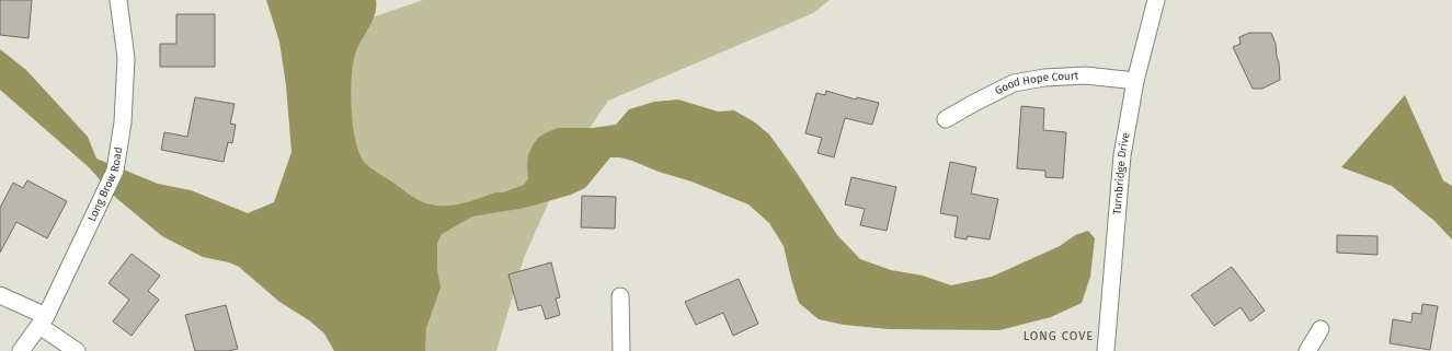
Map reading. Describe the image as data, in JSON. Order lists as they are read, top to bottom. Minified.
{"streets":{"street":["Good Hope Court","Turnbridge Drive","Long Brow Road"]},"crossings":[["Good Hope Court","Turnbridge Drive"]],"districts":["LONG COVE"]}
